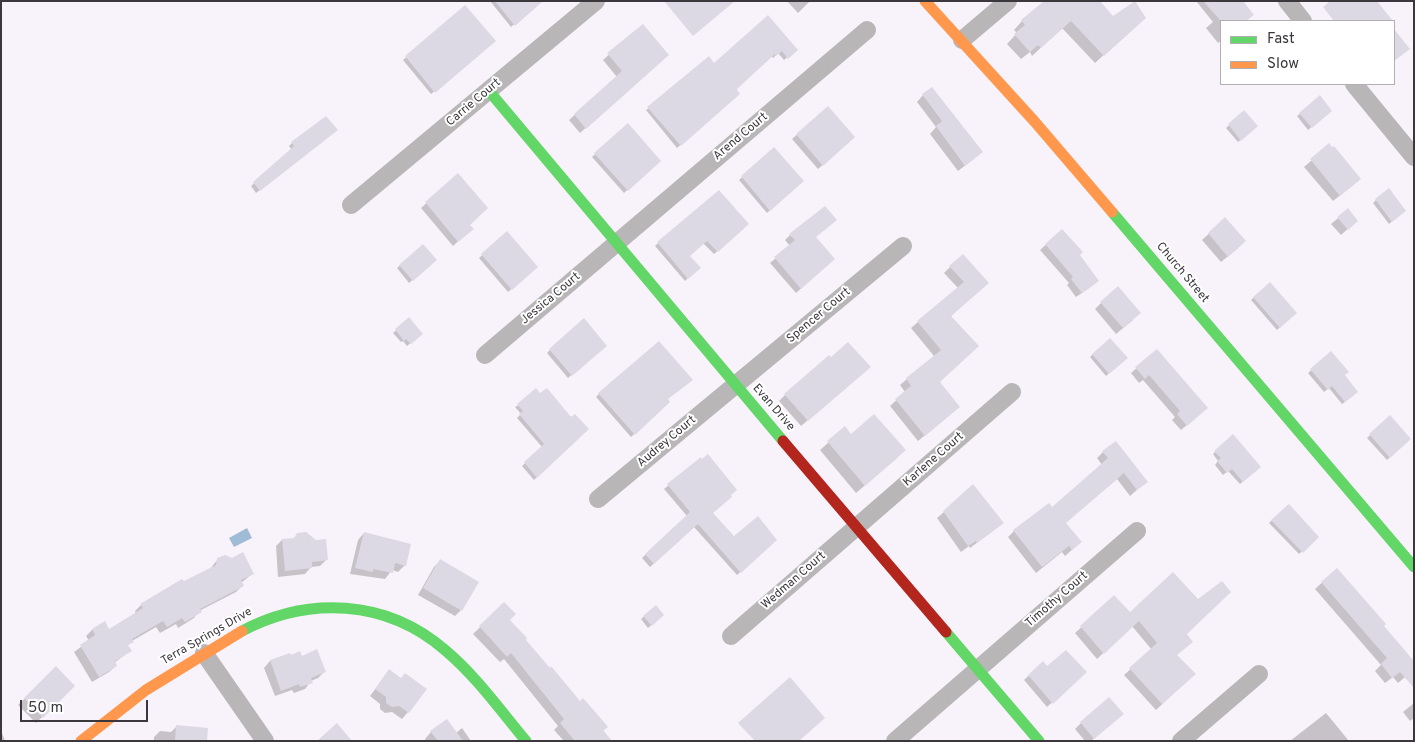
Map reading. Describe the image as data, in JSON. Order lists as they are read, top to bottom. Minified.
{"streets":{"street":["Carrie Court","Arend Court","Church Street","Jessica Court","Spencer Court","Evan Drive","Audrey Court","Karlene Court","Wedman Court","Timothy Court","Terra Springs Drive"]},"crossings":[["Carrie Court","Evan Drive"],["Arend Court","Jessica Court"],["Arend Court","Evan Drive"],["Jessica Court","Evan Drive"],["Spencer Court","Evan Drive"],["Spencer Court","Audrey Court"],["Evan Drive","Audrey Court"],["Evan Drive","Karlene Court"],["Evan Drive","Wedman Court"],["Evan Drive","Timothy Court"],["Karlene Court","Wedman Court"]],"legend":["Fast","Slow"],"scale_bar":"50 m"}
